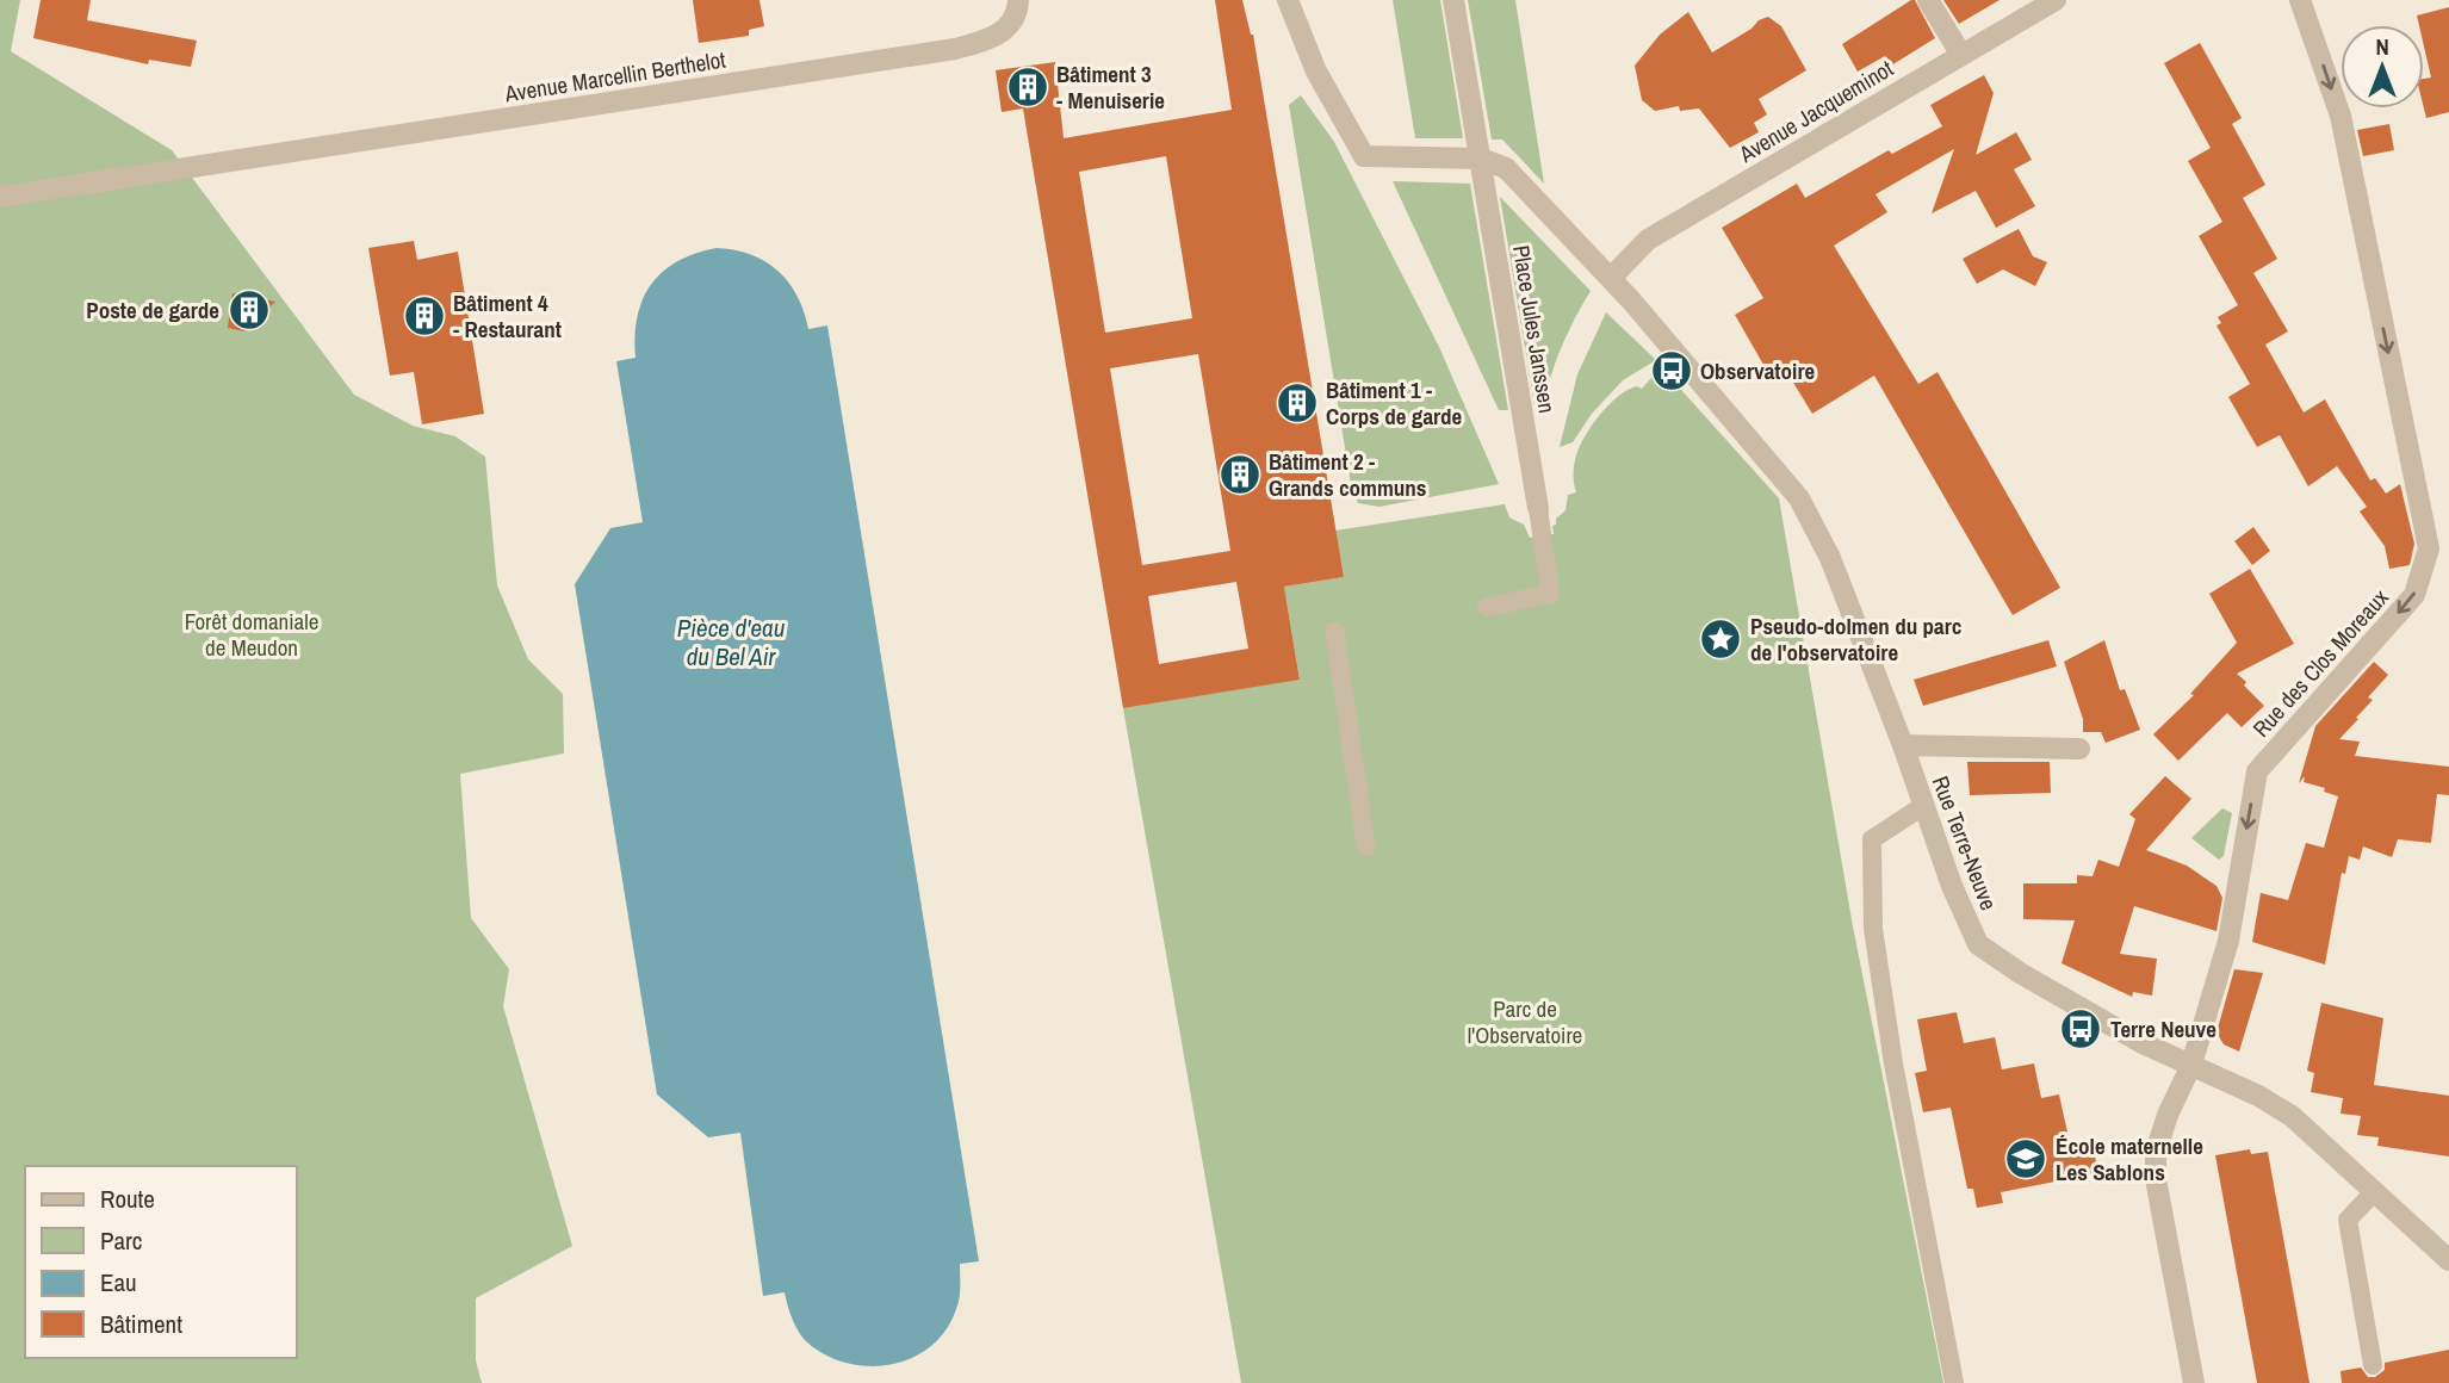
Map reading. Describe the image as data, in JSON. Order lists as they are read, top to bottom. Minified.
{"streets":{"street":["Avenue Marcellin Berthelot","Avenue Jacqueminot","Place Jules Janssen","Rue des Clos Moreaux","Rue Terre-Neuve"]},"crossings":[["Avenue Jacqueminot","Place Jules Janssen"],["Avenue Jacqueminot","Rue Terre-Neuve"],["Place Jules Janssen","Rue Terre-Neuve"],["Rue des Clos Moreaux","Rue Terre-Neuve"]],"one_way":["Rue des Clos Moreaux"],"water":["Pièce d'eau du Bel Air"],"parks":["Forêt domaniale de Meudon","Parc de l'Observatoire"],"places":{"building":["Bâtiment 3 - Menuiserie","Poste de garde","Bâtiment 4 - Restaurant","Bâtiment 1 - Corps de garde","Bâtiment 2 - Grands communs"],"bus stop":["Observatoire","Terre Neuve"],"place":["Pseudo-dolmen du parc de l'observatoire"],"school or university":["École maternelle Les Sablons"]},"legend":["Route","Parc","Eau","Bâtiment"],"north":"top"}
